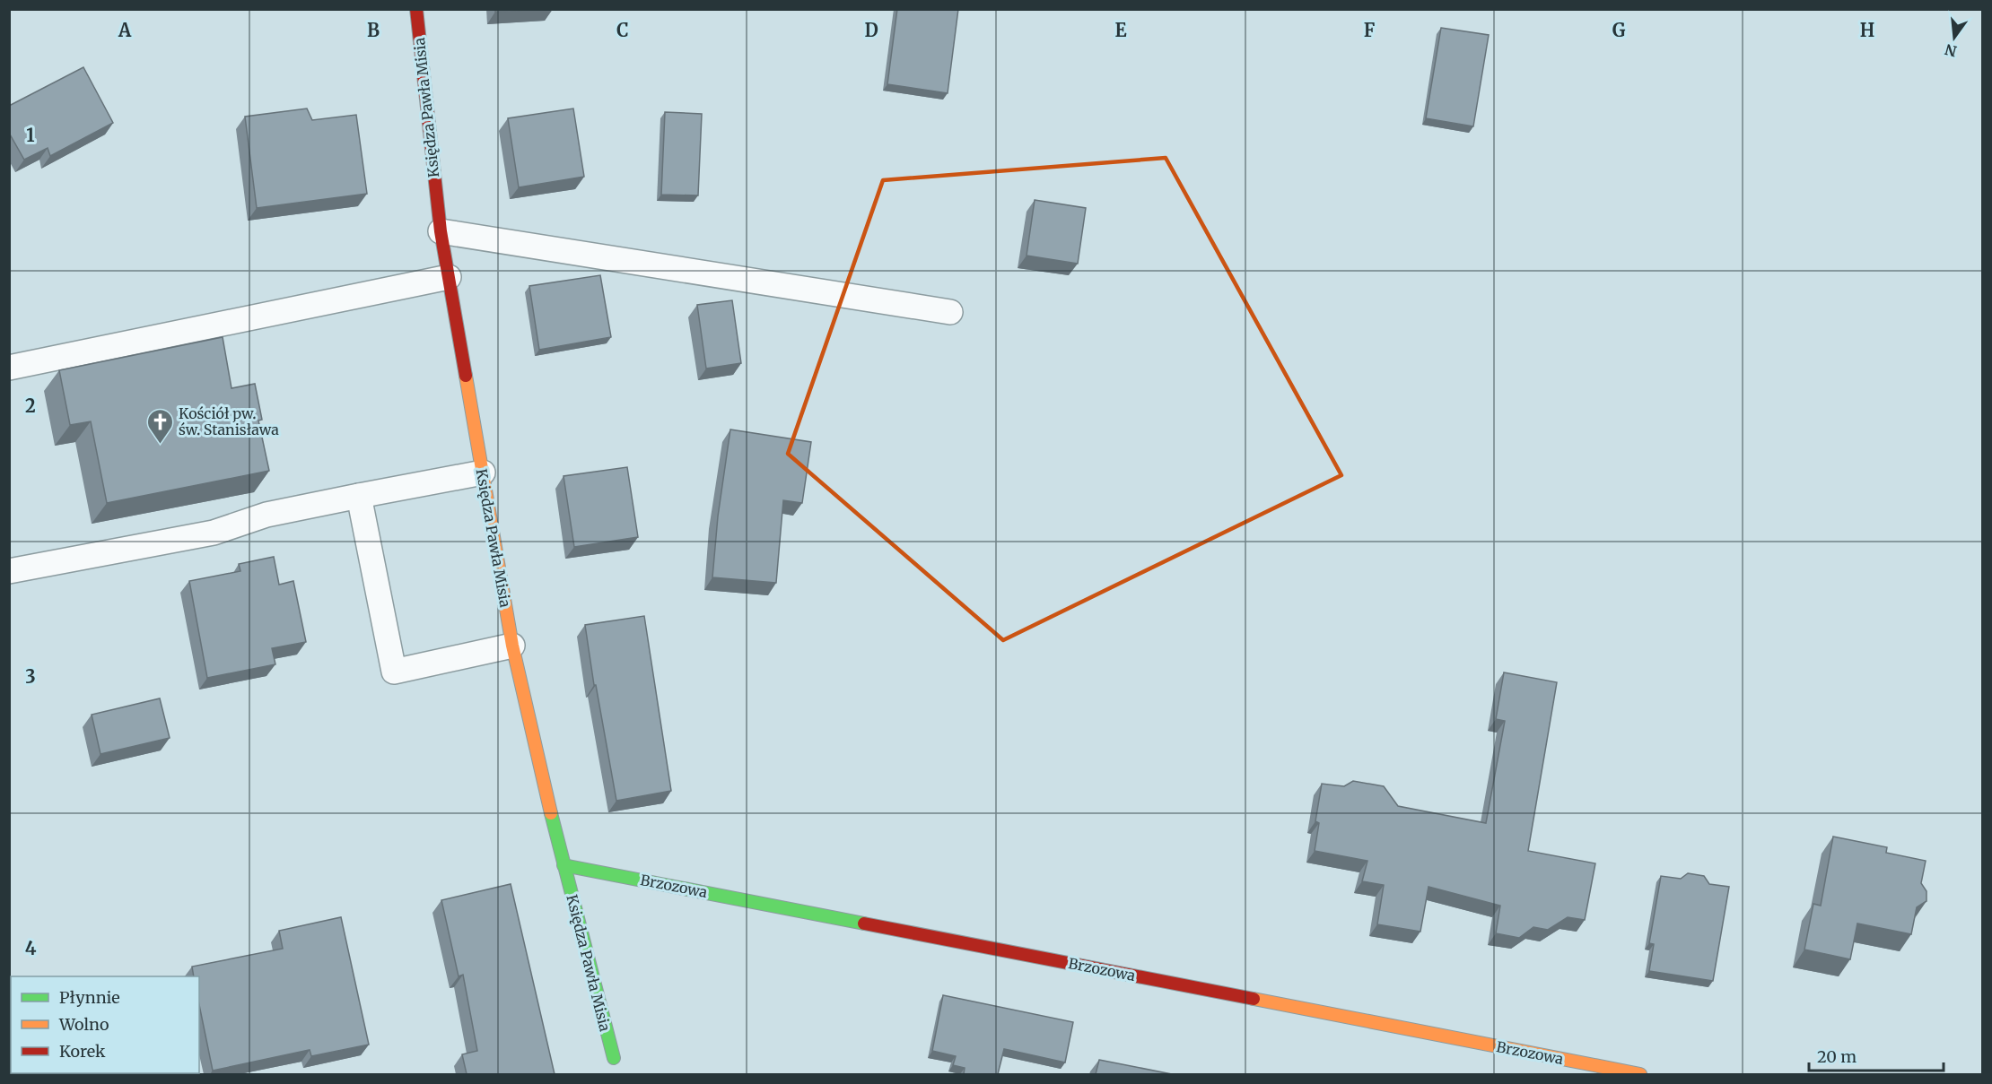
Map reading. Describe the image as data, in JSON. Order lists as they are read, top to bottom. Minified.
{"streets":{"street":["Księdza Pawła Misia","Brzozowa"]},"crossings":[["Księdza Pawła Misia","Brzozowa"]],"places":{"church":["Kościół pw. św. Stanisława"]},"legend":["Płynnie","Wolno","Korek"],"scale_bar":"20 m","north":"bottom","grid":{"columns":["A","B","C","D","E","F","G","H"],"rows":["1","2","3","4"]}}
